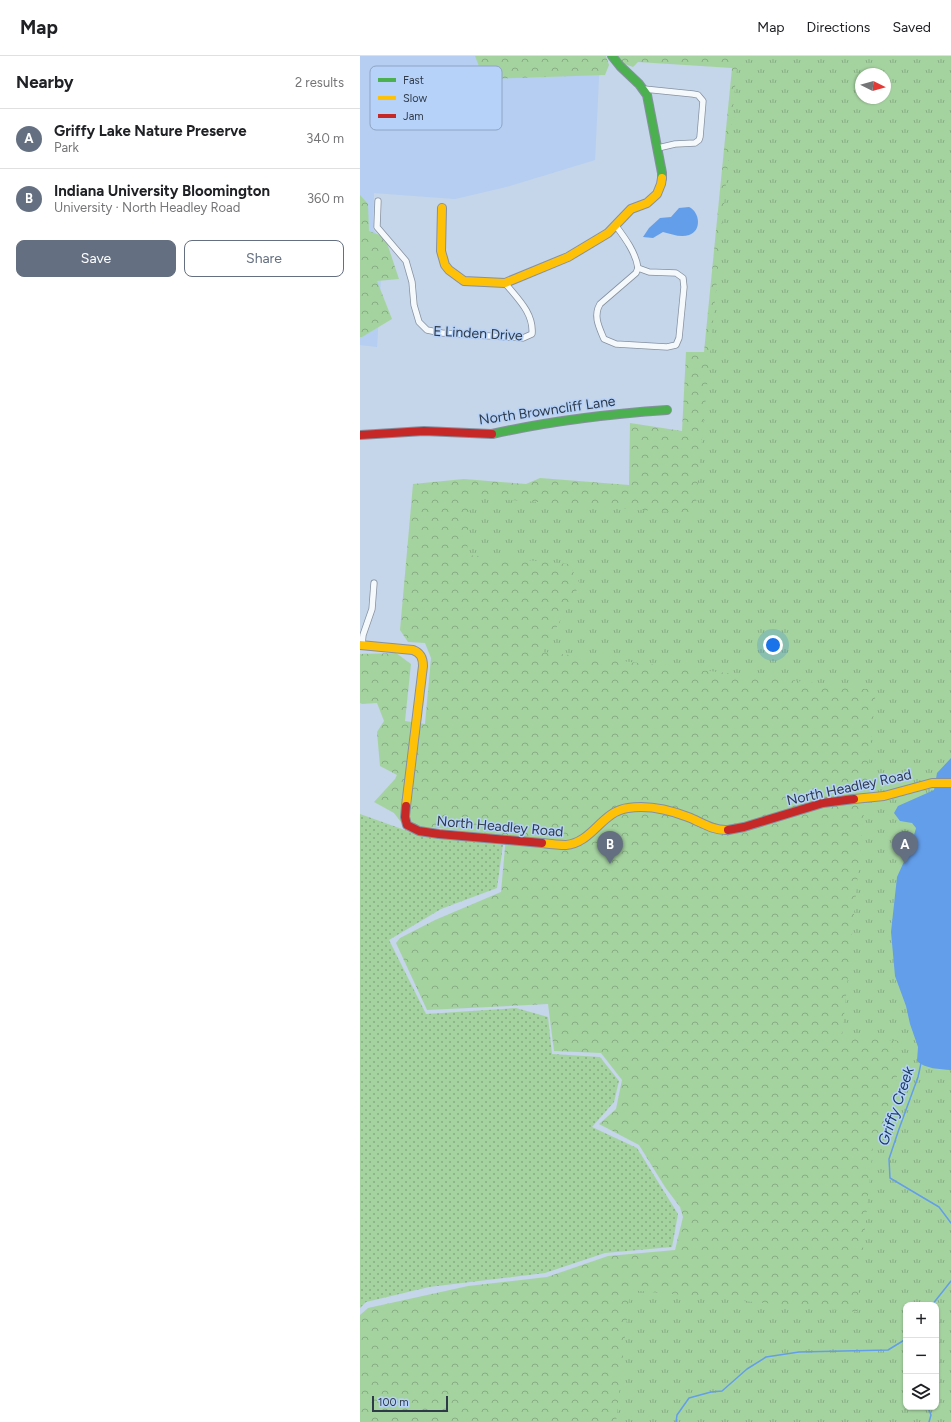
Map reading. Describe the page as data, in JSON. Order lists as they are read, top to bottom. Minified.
{"streets":{"street":["E Linden Drive","North Browncliff Lane","North Headley Road"]},"water":["Griffy Creek"],"legend":["Fast","Slow","Jam"],"scale_bar":"100 m","north":"right","page":{"header":"Map","nav":["Map","Directions","Saved"],"heading":["Nearby","2 results"],"list":[{"mark":"A","name":"Griffy Lake Nature Preserve","note":"Park","value":"340 m"},{"mark":"B","name":"Indiana University Bloomington","note":"University · North Headley Road","value":"360 m"}],"buttons":["Save","Share"],"pins":["A","B"],"map_buttons":["+","−"],"scale":"100 m"}}
